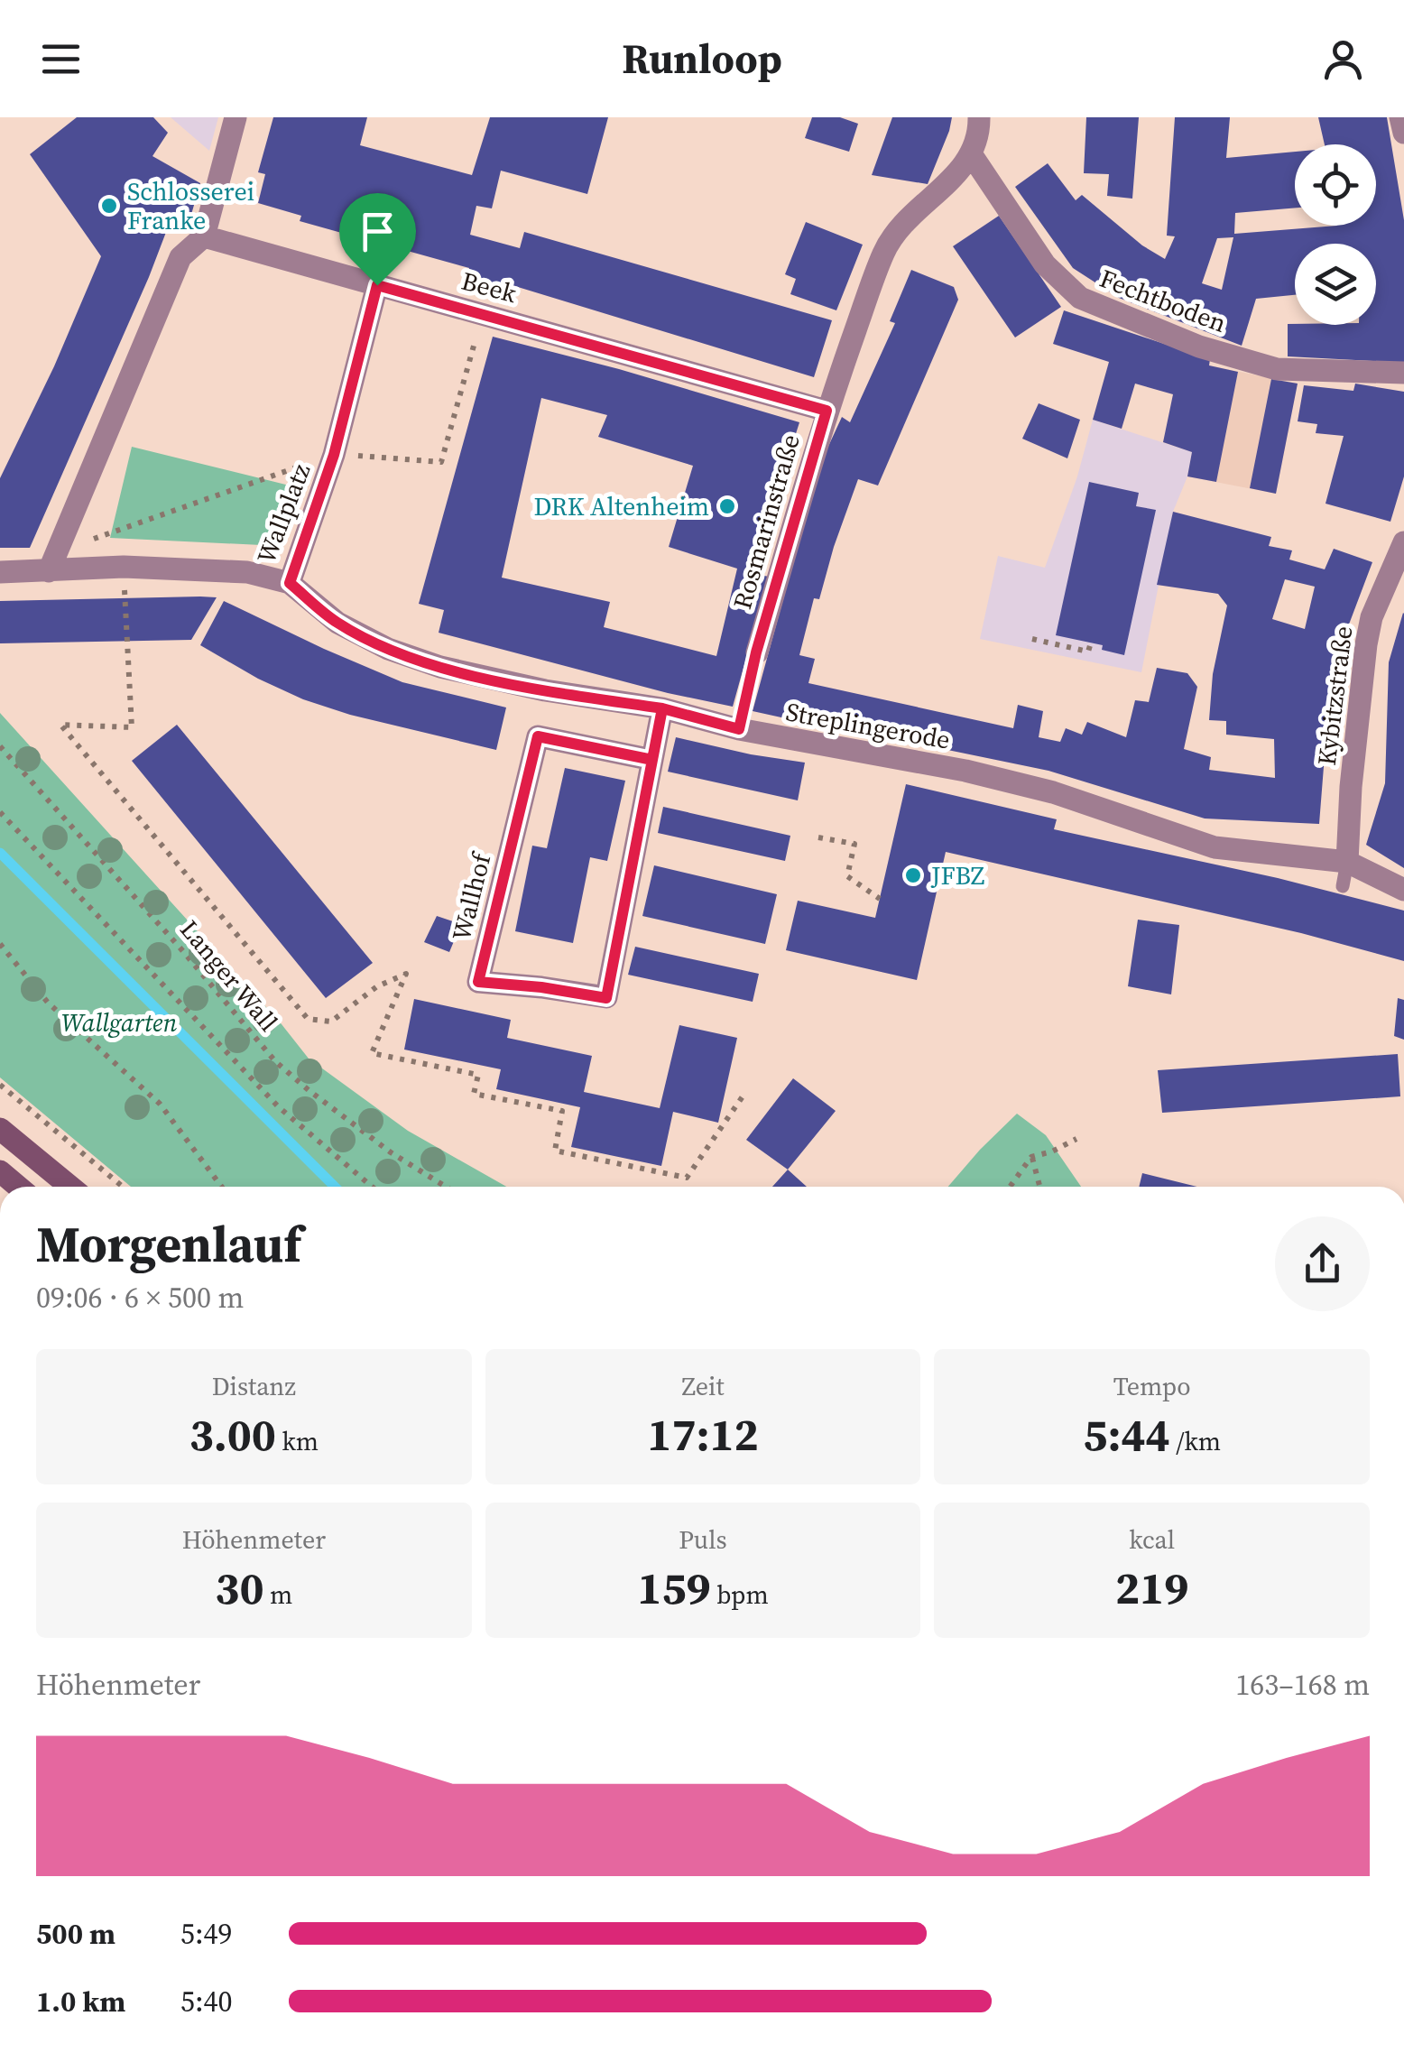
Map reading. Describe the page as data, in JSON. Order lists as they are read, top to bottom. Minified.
{"streets":{"street":["Beek","Fechtboden","Wallplatz","Rosmarinstraße","Kybitzstraße","Streplingerode","Wallhof"],"path":["Langer Wall"]},"crossings":[["Beek","Wallplatz"],["Beek","Rosmarinstraße"],["Fechtboden","Rosmarinstraße"],["Wallplatz","Streplingerode"],["Kybitzstraße","Streplingerode"],["Streplingerode","Wallhof"]],"parks":["Wallgarten"],"places":["Schlosserei Franke","DRK Altenheim","JFBZ"],"page":{"header":"Runloop","heading":["Morgenlauf","09:06 · 6 × 500 m"],"stats":[["Distanz","3.00 km"],["Zeit","17:12"],["Tempo","5:44 /km"],["Höhenmeter","30 m"],["Puls","159 bpm"],["kcal","219"]],"chart":["Höhenmeter","163–168 m"],"list":[{"name":"500 m","note":"5:49"},{"name":"1.0 km","note":"5:40"}]}}
